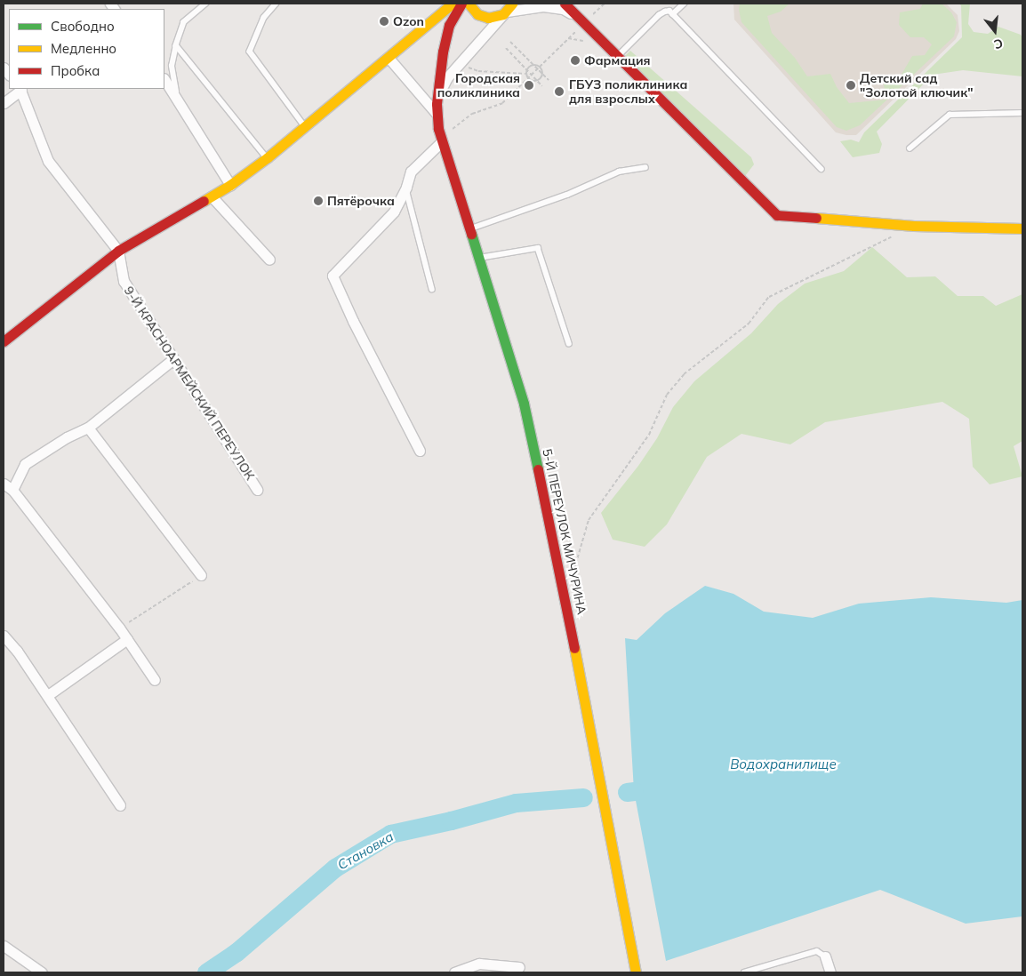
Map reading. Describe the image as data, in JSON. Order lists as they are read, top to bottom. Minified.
{"streets":{"street":["9-Й КРАСНОАРМЕЙСКИЙ ПЕРЕУЛОК","5-Й ПЕРЕУЛОК МИЧУРИНА"]},"water":["Водохранилище","Становка"],"places":["Ozon","Фармация","Городская поликлиника","Детский сад \"Золотой ключик\"","ГБУЗ поликлиника для взрослых","Пятёрочка"],"legend":["Свободно","Медленно","Пробка"],"north":"bottom"}
